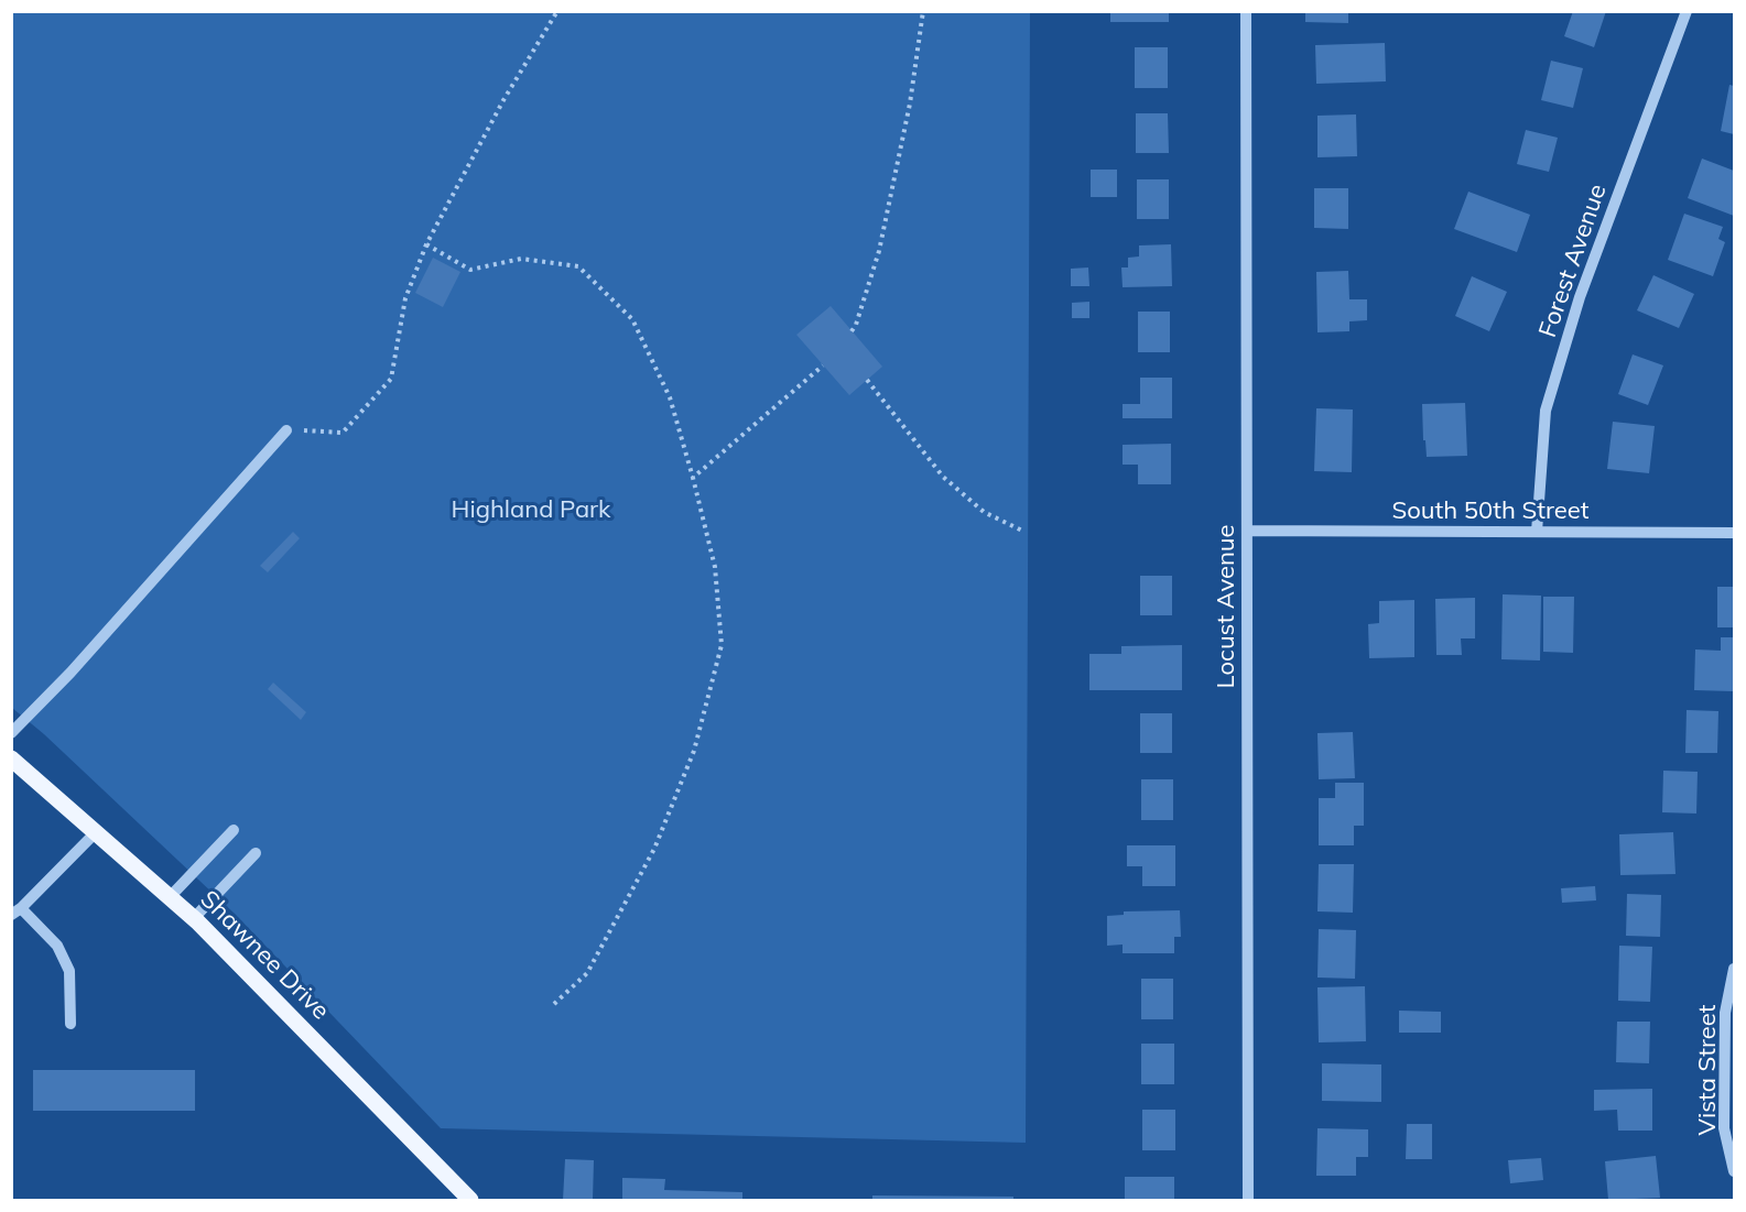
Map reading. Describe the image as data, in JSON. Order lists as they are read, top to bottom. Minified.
{"streets":{"main road":["Shawnee Drive"],"street":["Forest Avenue","South 50th Street","Locust Avenue","Vista Street"]},"crossings":[["Forest Avenue","South 50th Street"],["South 50th Street","Locust Avenue"]],"parks":["Highland Park"]}
